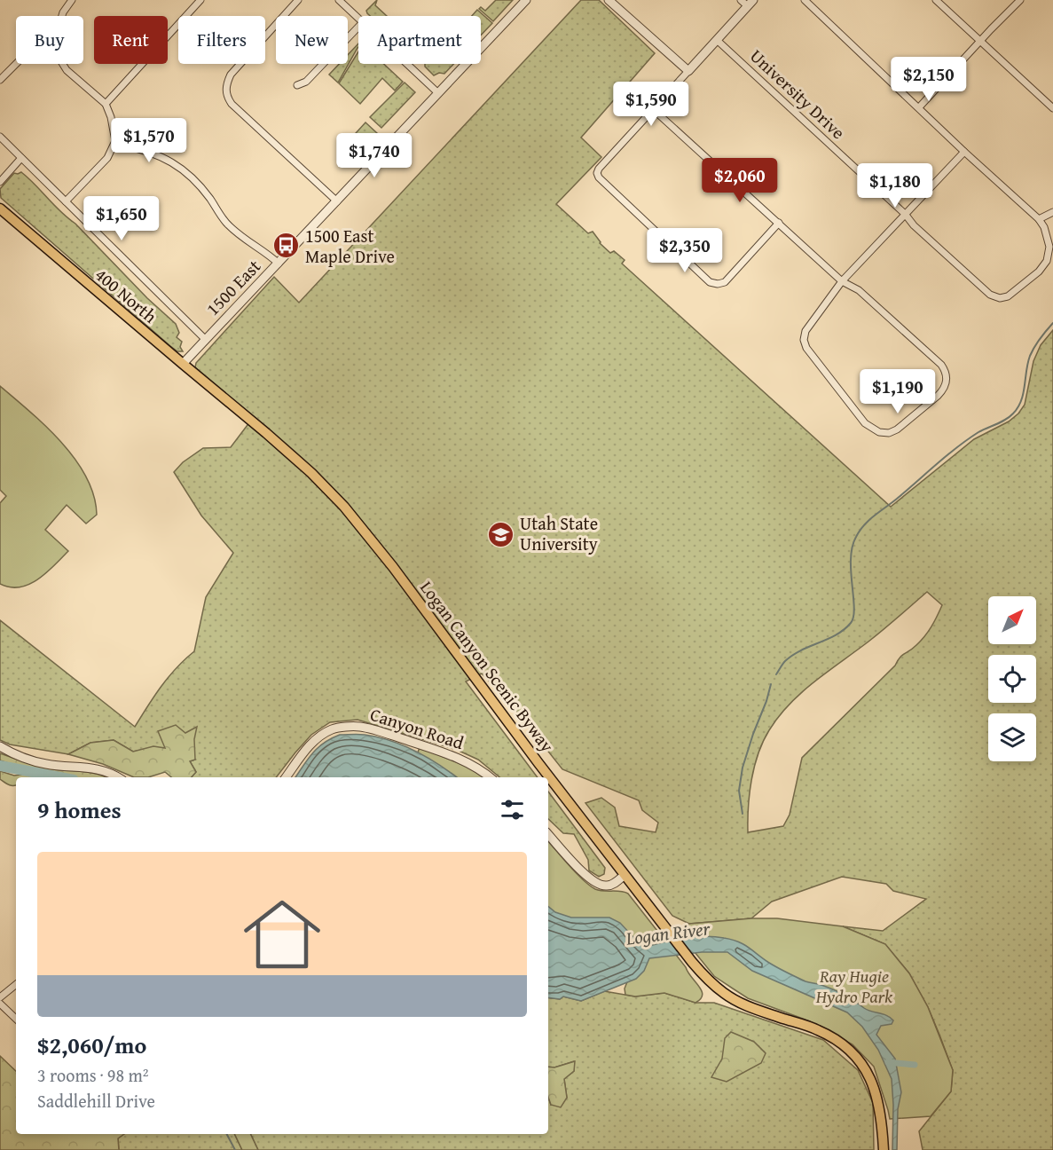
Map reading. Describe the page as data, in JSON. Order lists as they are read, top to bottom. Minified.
{"streets":{"main road":["400 North","Logan Canyon Scenic Byway"],"street":["University Drive","1500 East","Canyon Road"]},"crossings":[["1500 East","400 North"],["1500 East","Logan Canyon Scenic Byway"],["400 North","Logan Canyon Scenic Byway"]],"water":["Logan River"],"parks":["Ray Hugie Hydro Park"],"places":{"bus stop":["1500 East Maple Drive"],"school or university":["Utah State University"]},"north":"top right","page":{"chip":["Buy","Rent","Filters","New","Apartment"],"price":["$2,150","$1,590","$1,570","$1,740","$2,060","$1,180","$1,650","$2,350","$1,190"],"heading":"9 homes","list":[{"name":"$2,060/mo","note":"3 rooms · 98 m² · Saddlehill Drive"}]}}
